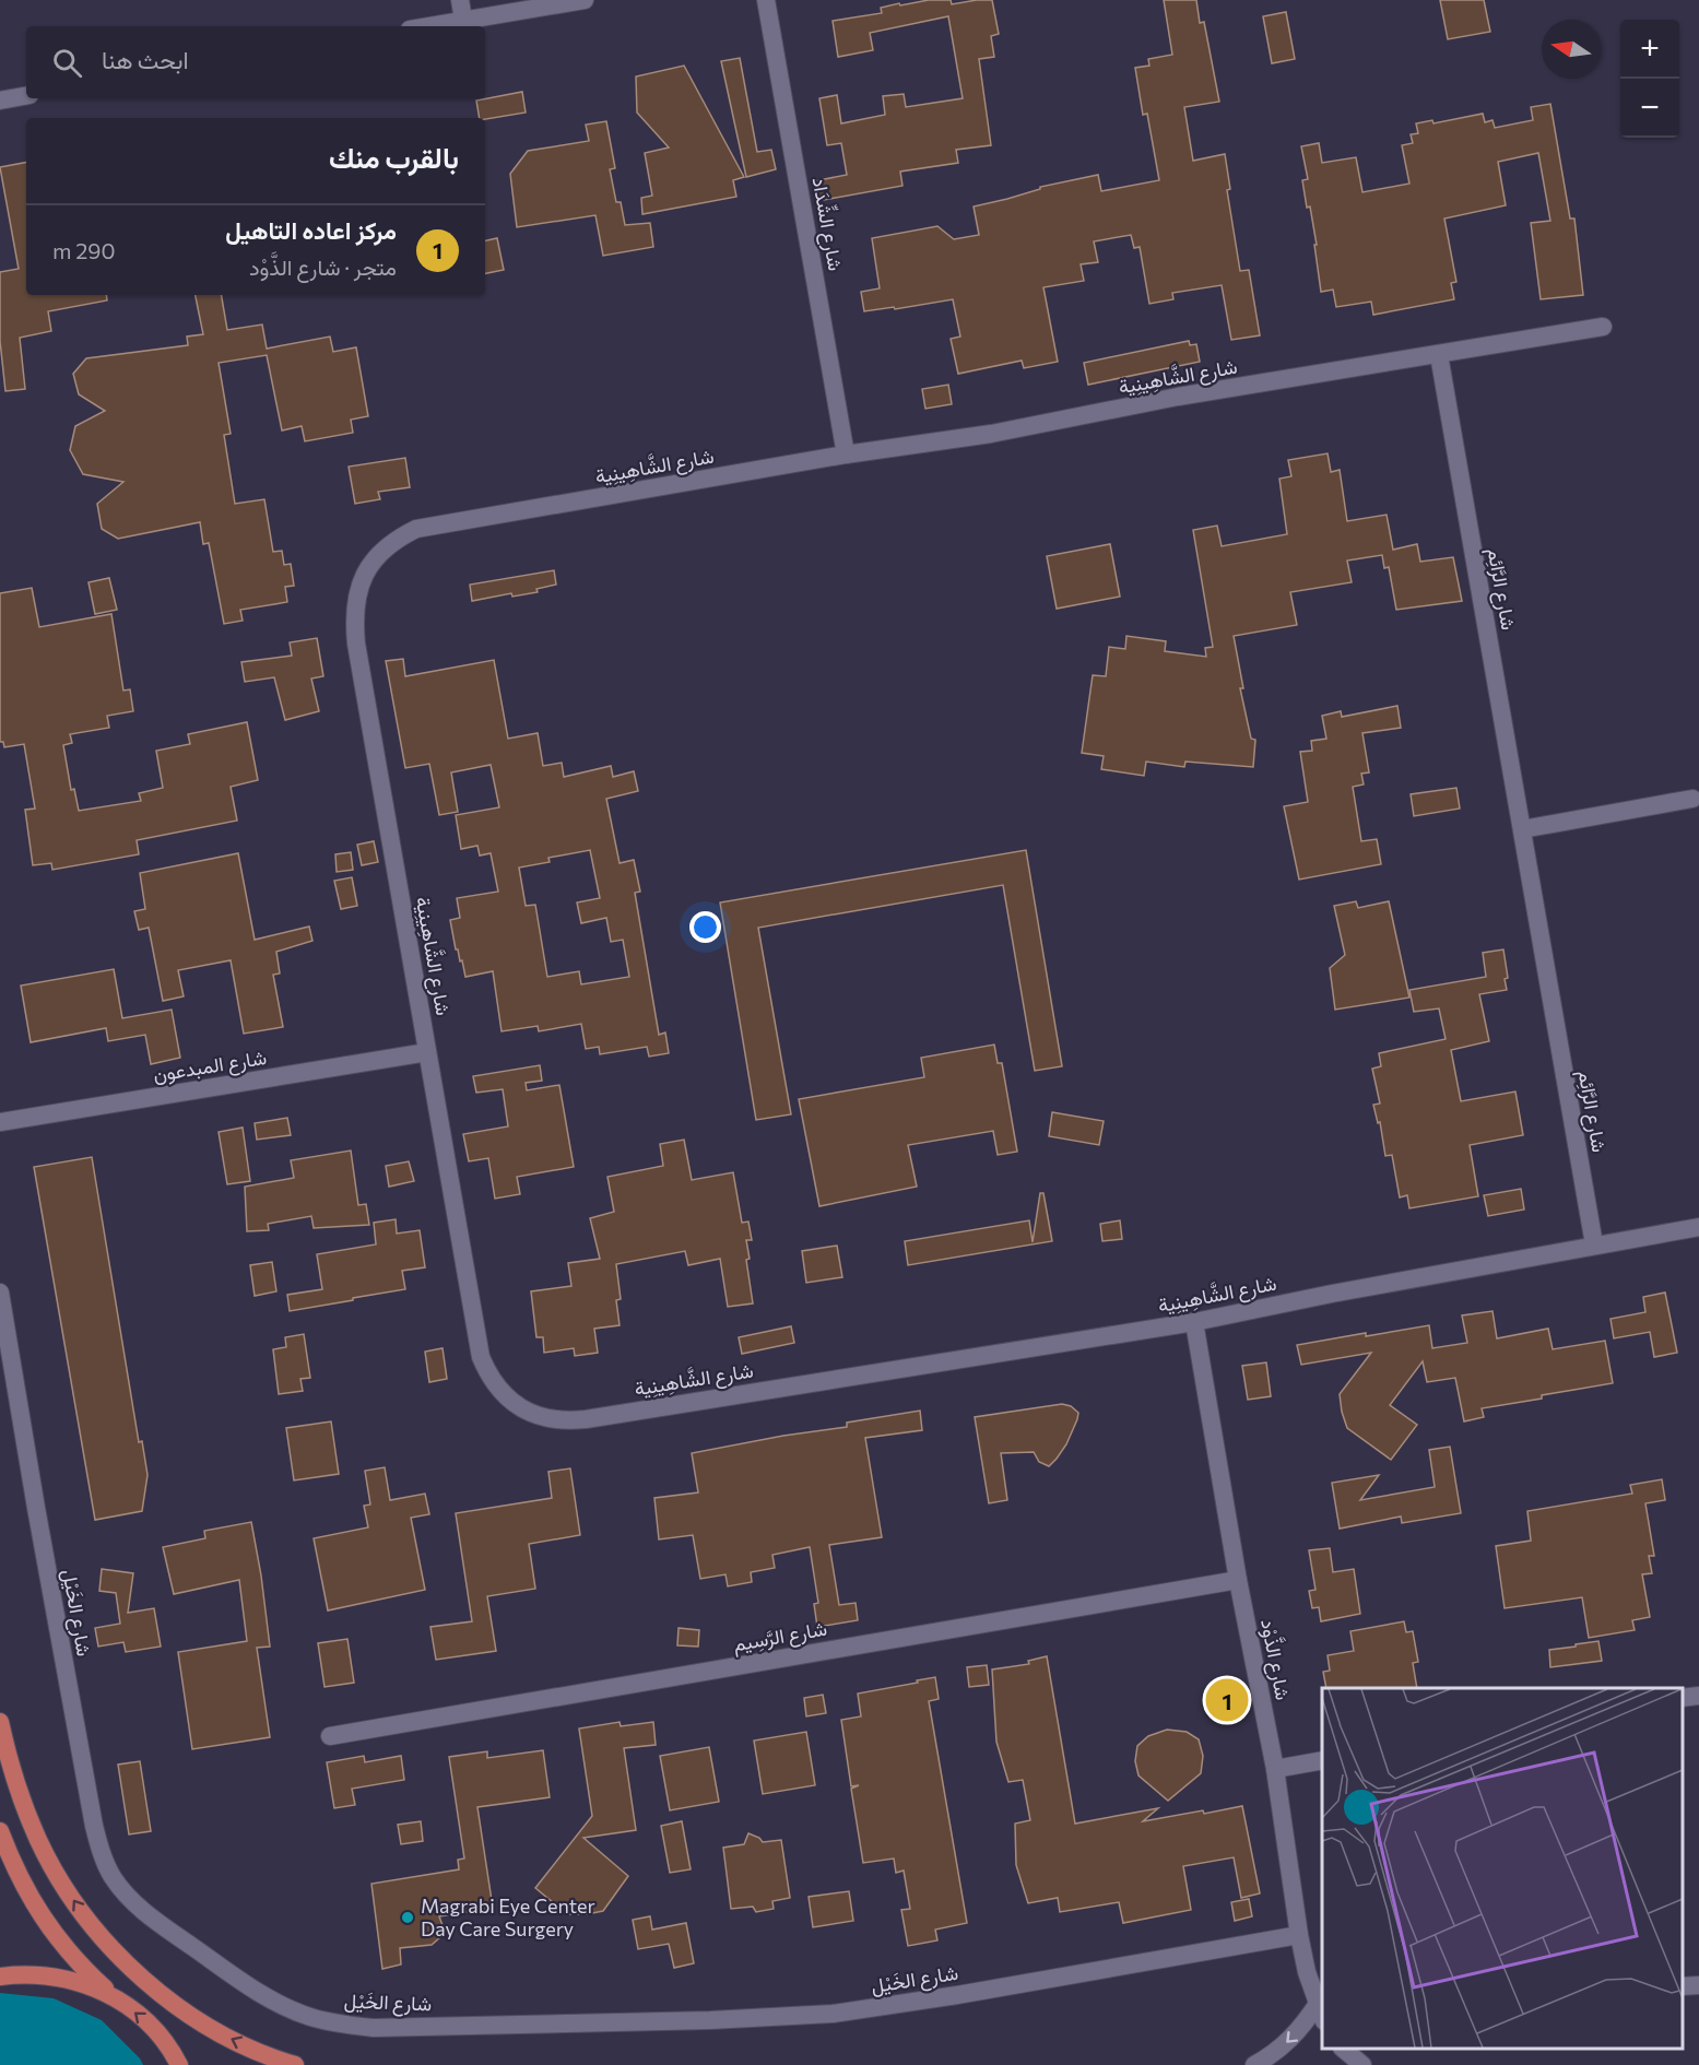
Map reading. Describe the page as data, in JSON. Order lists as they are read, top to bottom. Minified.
{"streets":{"street":["شارع الشِّدَاد","شارع الشَّاهِينِية","شارع الرَّائِم","شارع المبدعون","شارع الخَيْل","شارع الرَّسِيم","شارع الذَّوْد"]},"crossings":[["شارع الشِّدَاد","شارع الشَّاهِينِية"],["شارع الشَّاهِينِية","شارع الرَّائِم"],["شارع الشَّاهِينِية","شارع المبدعون"],["شارع الشَّاهِينِية","شارع الذَّوْد"],["شارع الخَيْل","شارع الذَّوْد"],["شارع الرَّسِيم","شارع الذَّوْد"]],"places":["Magrabi Eye Center Day Care Surgery"],"north":"left","page":{"map_buttons":["+","−"],"search":"ابحث هنا","heading":"بالقرب منك","list":[{"mark":"1","name":"مركز اعاده التاهيل","note":"متجر · شارع الذَّوْد","value":"290 m"}],"pins":"1"}}
